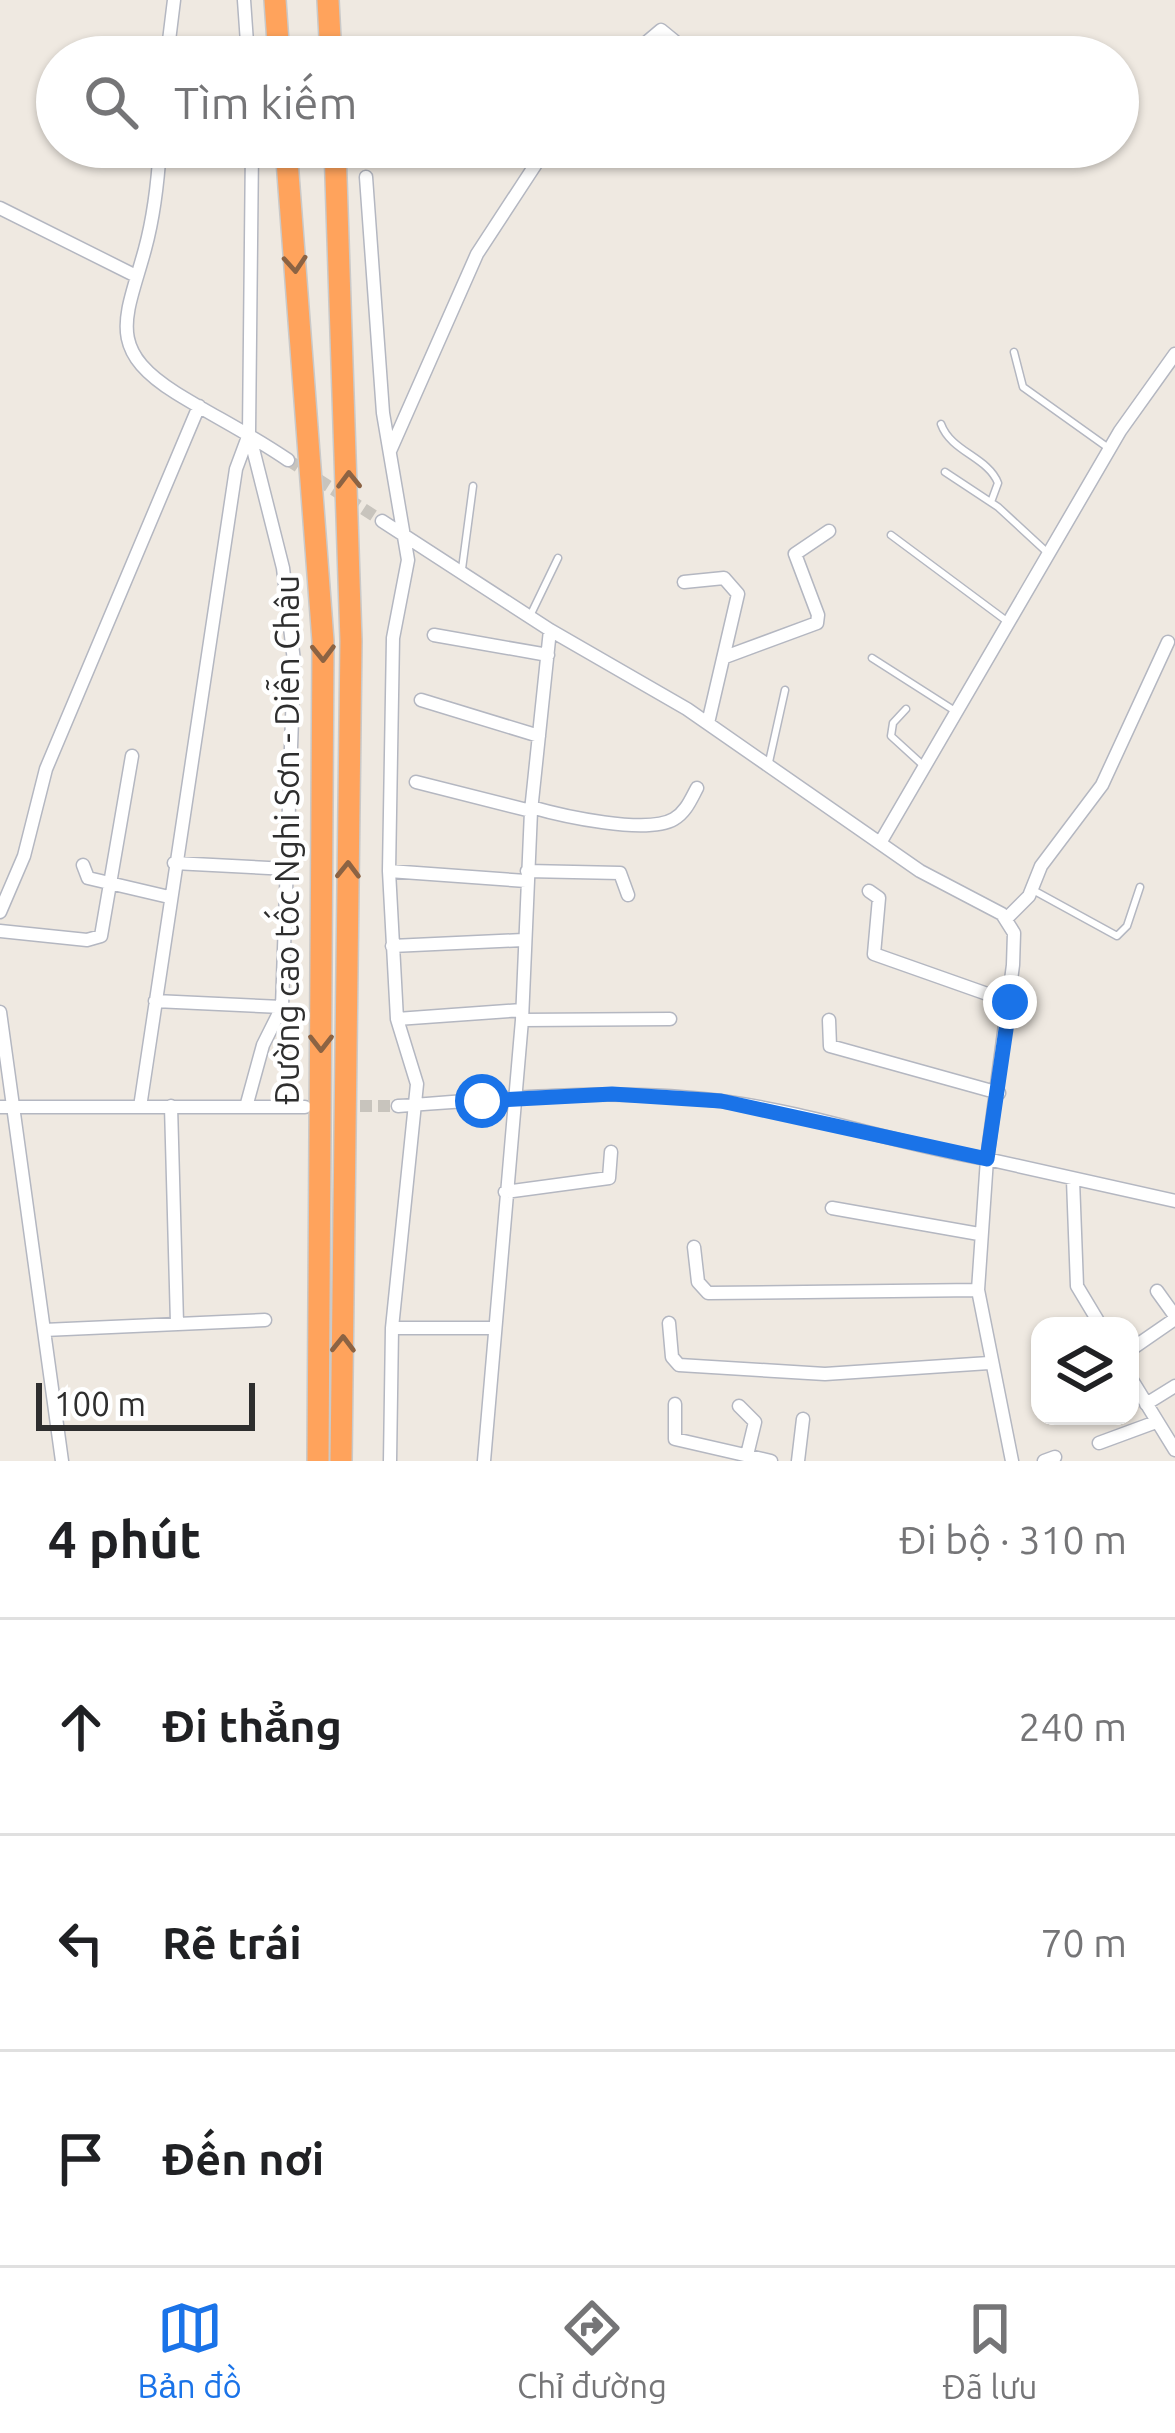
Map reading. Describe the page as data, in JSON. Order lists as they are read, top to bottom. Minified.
{"streets":{"highway":["Đường cao tốc Nghi Sơn - Diễn Châu"]},"scale_bar":"100 m","page":{"search":"Tìm kiếm","scale":"100 m","heading":["4 phút","Đi bộ · 310 m"],"list":[["Đi thẳng","240 m"],["Rẽ trái","70 m"],"Đến nơi"],"nav":["Bản đồ","Chỉ đường","Đã lưu"]}}
